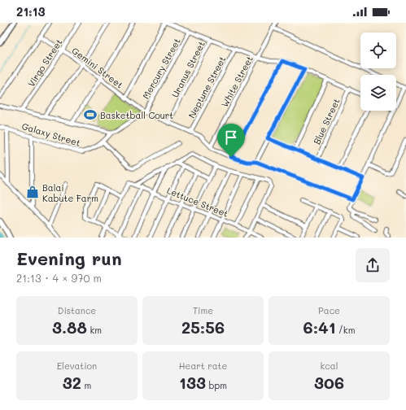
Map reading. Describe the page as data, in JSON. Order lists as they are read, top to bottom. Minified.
{"streets":{"street":["Virgo Street","Gemini Street","Mercury Street","Uranus Street","White Street","Neptune Street","Blue Street","Galaxy Street","Lettuce Street"]},"crossings":[["Virgo Street","Gemini Street"],["Gemini Street","Mercury Street"],["Gemini Street","Uranus Street"],["Gemini Street","White Street"],["Gemini Street","Neptune Street"]],"places":{"sports":["Basketball Court"],"shop":["Balai Kabute Farm"]},"page":{"status":"21:13","heading":["Evening run","21:13 · 4 × 970 m"],"stats":[["Distance","3.88 km"],["Time","25:56"],["Pace","6:41 /km"],["Elevation","32 m"],["Heart rate","133 bpm"],["kcal","306"]]}}
